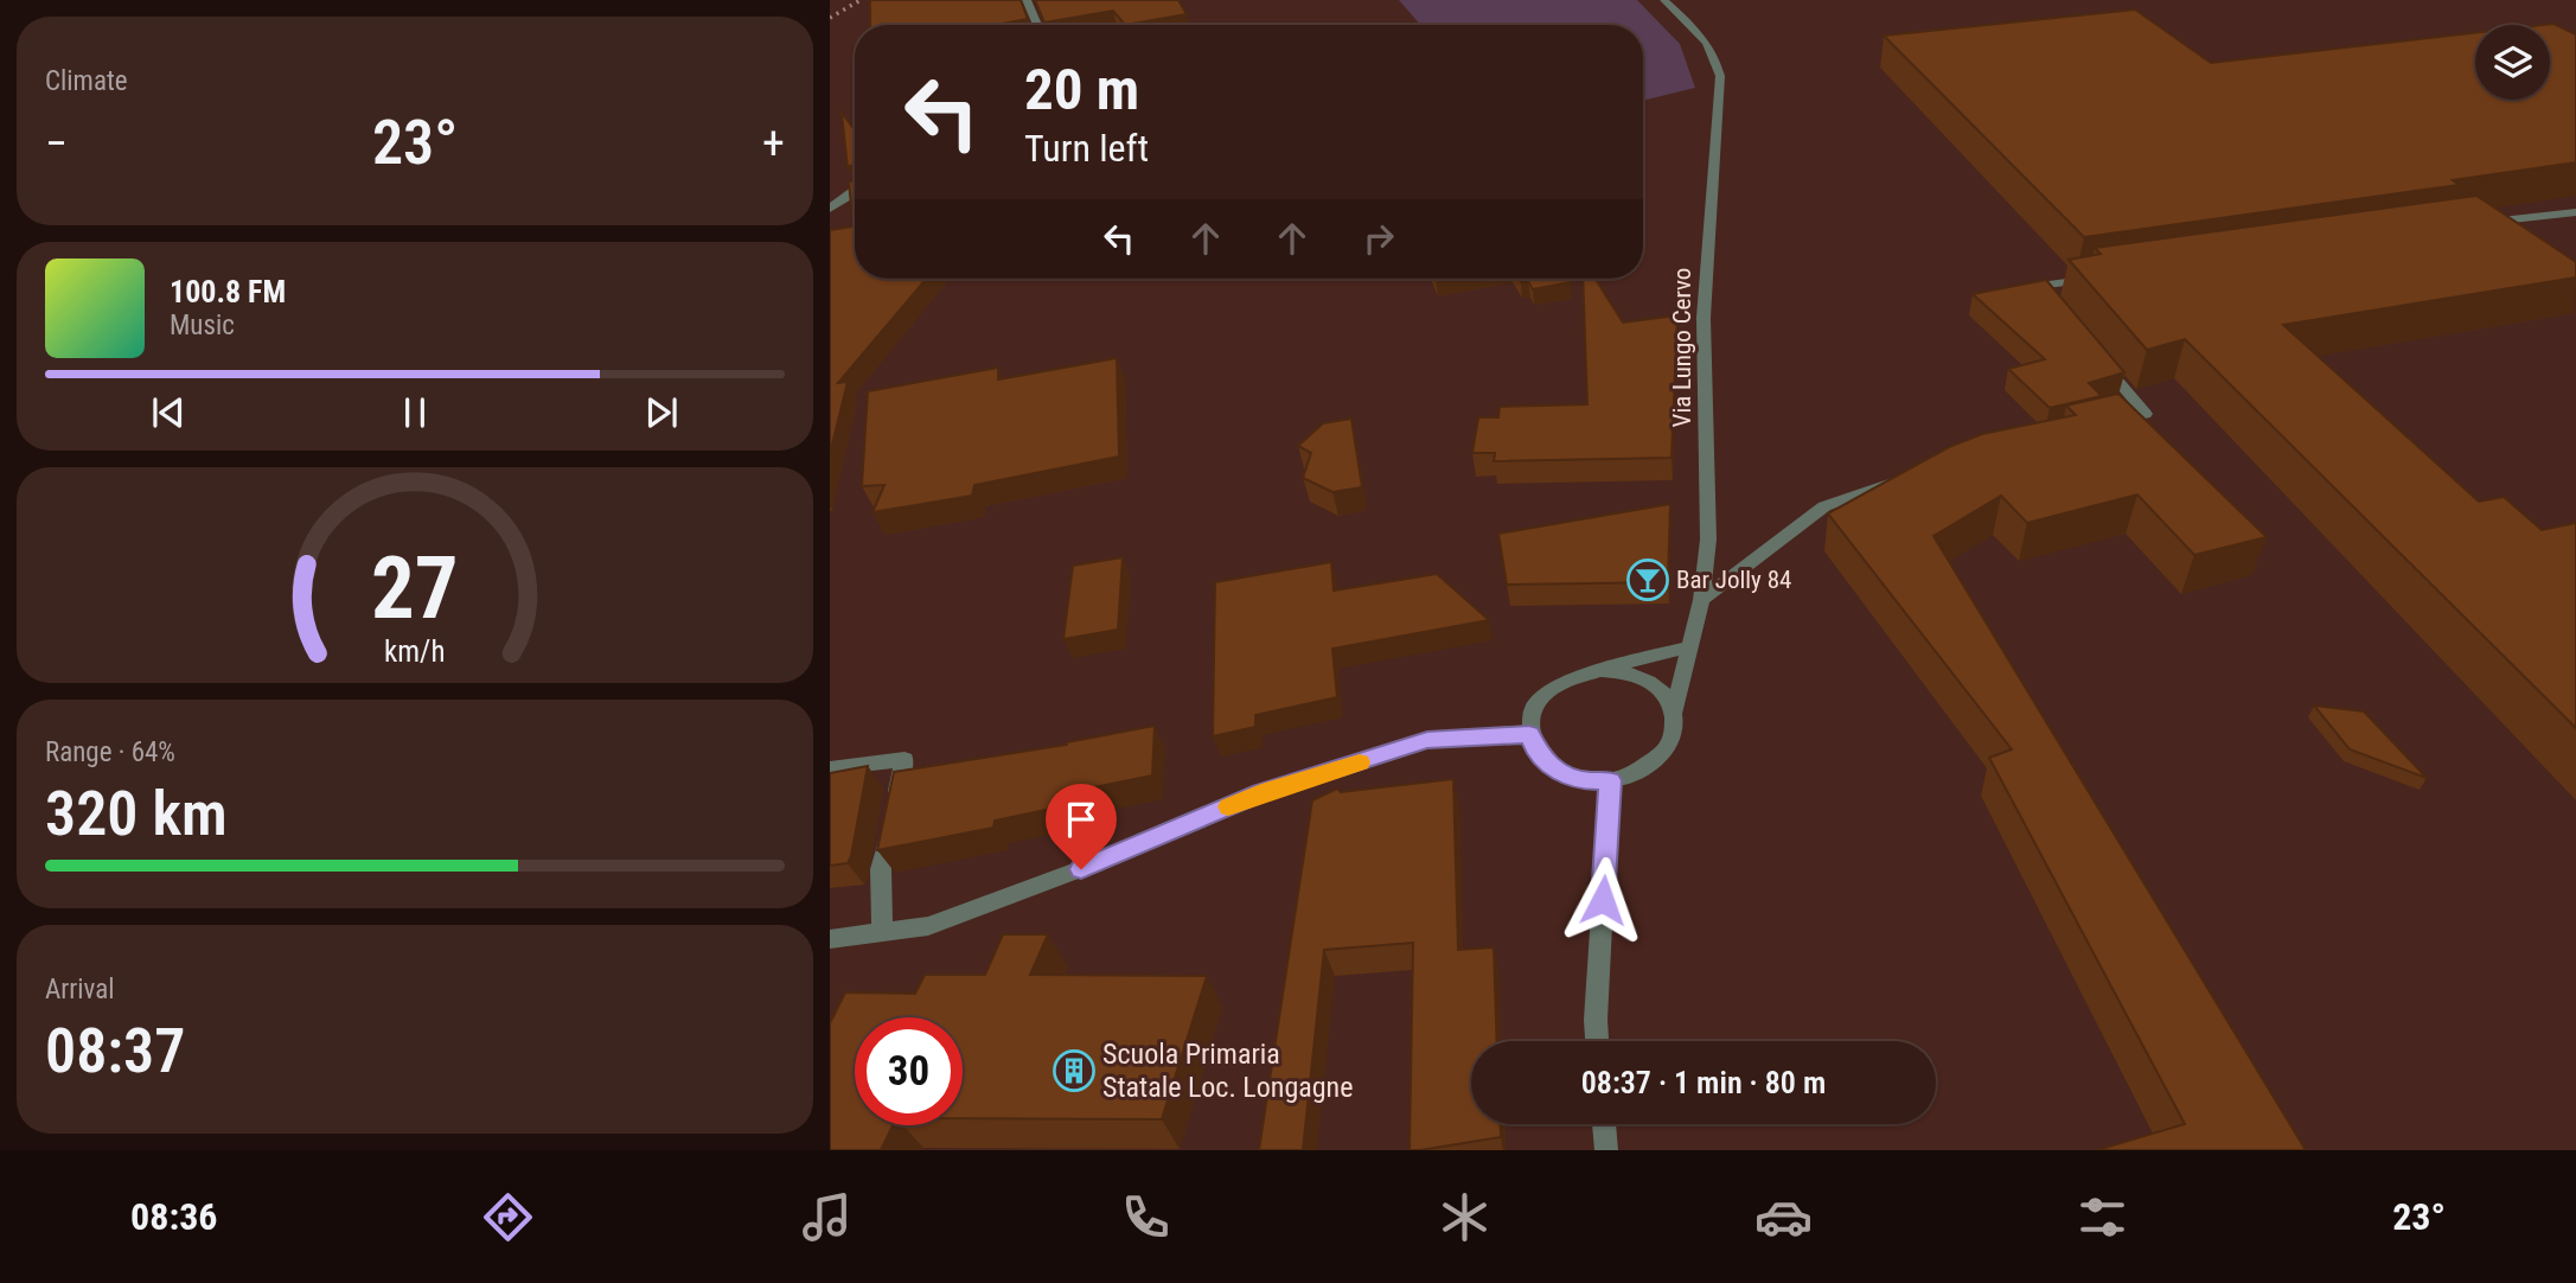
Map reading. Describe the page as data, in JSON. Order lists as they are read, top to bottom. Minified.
{"streets":{"street":["Via Lungo Cervo"]},"places":{"bar":["Bar Jolly 84"],"building":["Scuola Primaria Statale Loc. Longagne"]},"page":{"tile":["Climate",["Range · 64%","320 km"],["Arrival","08:37"]],"turn":["20 m","Turn left"],"heat":["−","23°","+"],"song":["100.8 FM","Music"],"limit":"30","trip":"08:37 · 1 min · 80 m","tabs":["08:36","23°"],"gauge":["27","km/h"]}}
